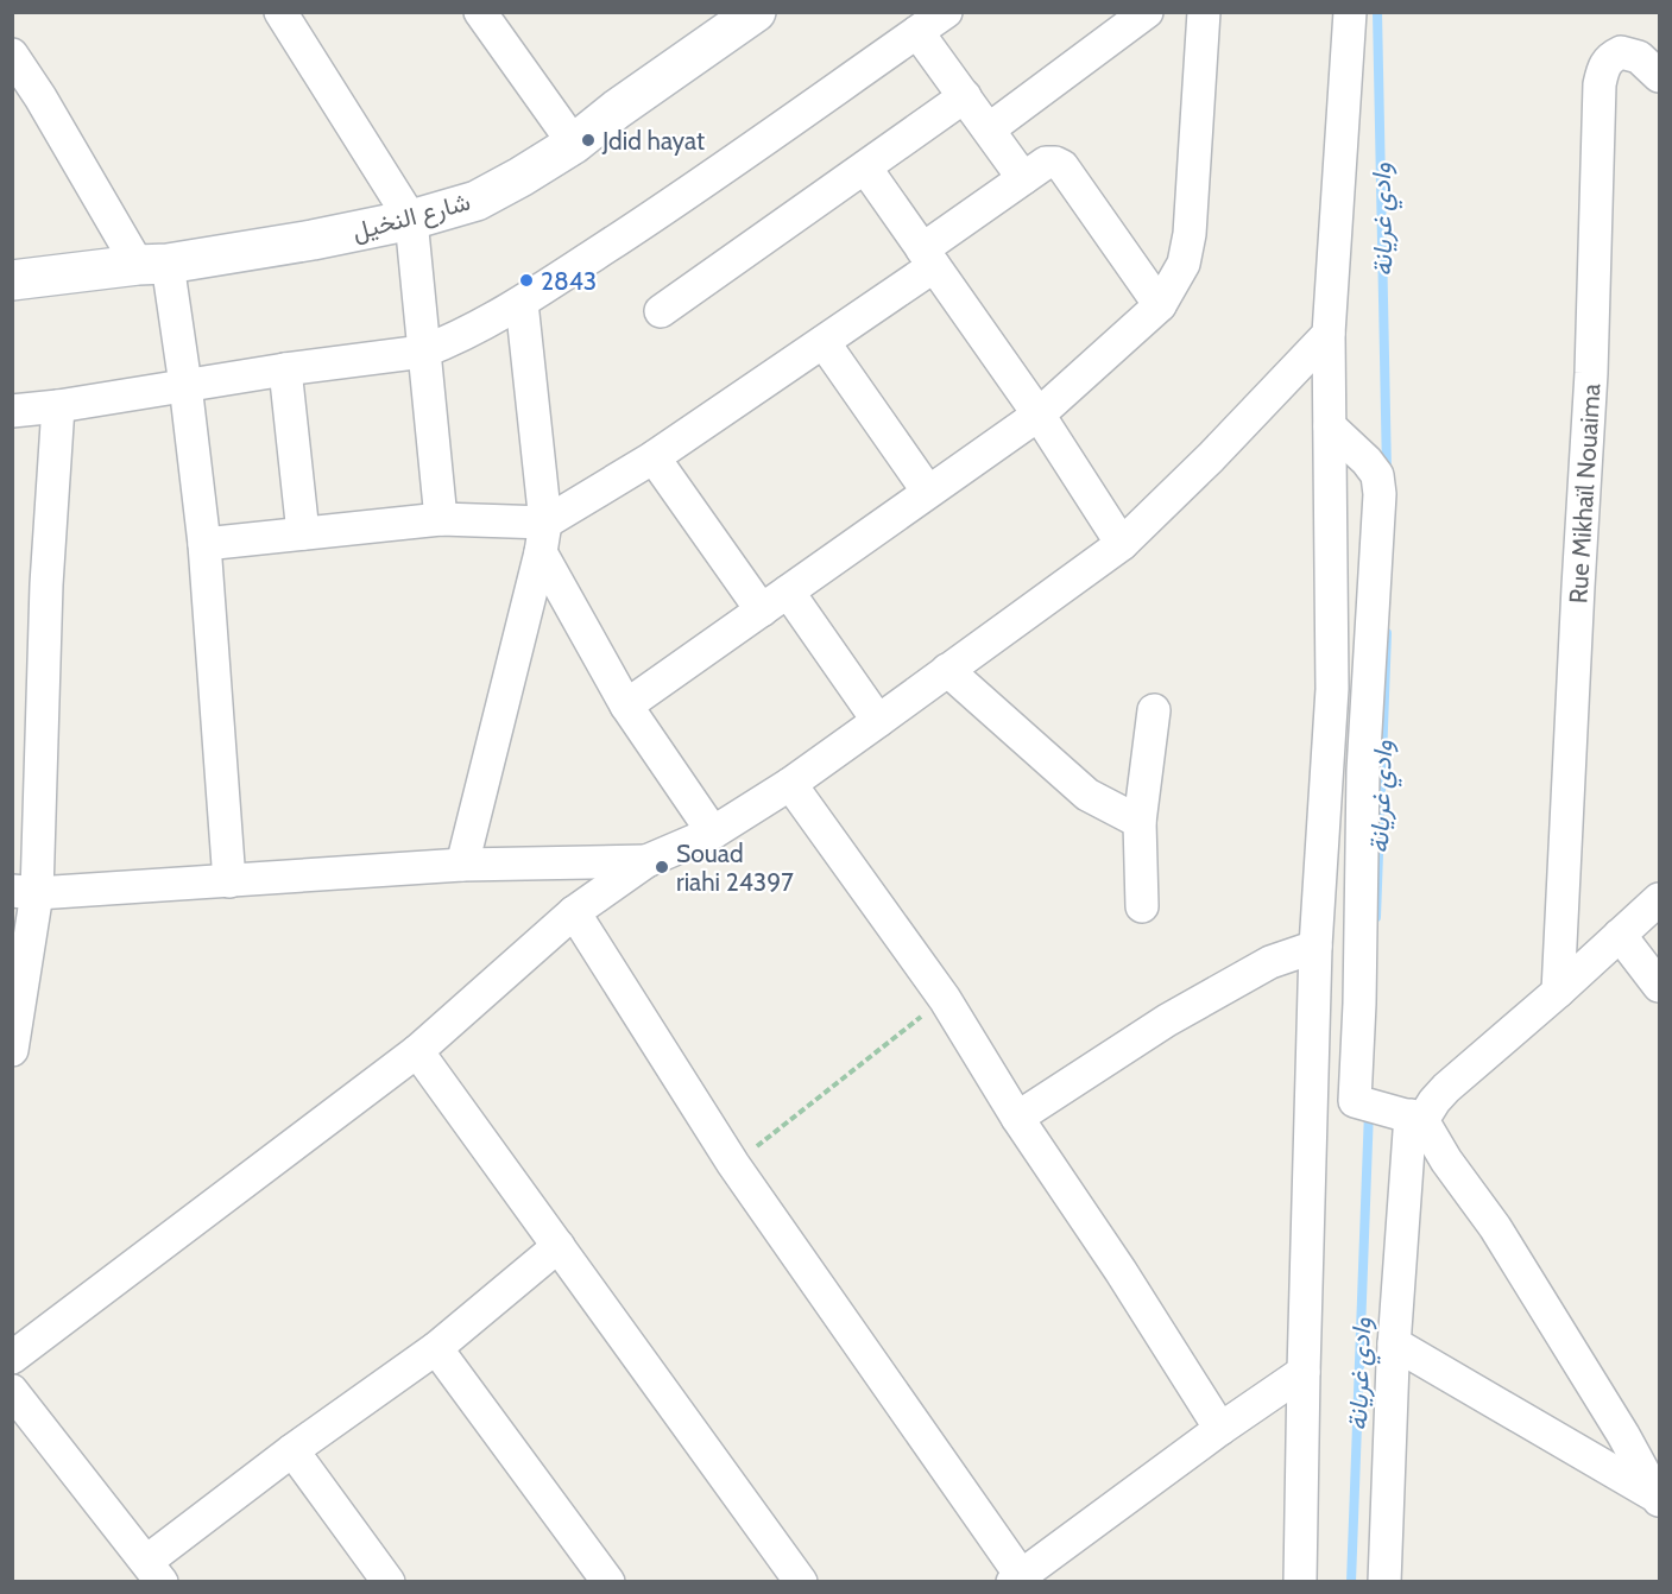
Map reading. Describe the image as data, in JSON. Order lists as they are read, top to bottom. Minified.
{"streets":{"main road":["شارع النخيل"],"street":["Rue Mikhaïl Nouaima"]},"water":["وادي غريانة"],"places":["Jdid hayat","2843","Souad riahi 24397"]}
